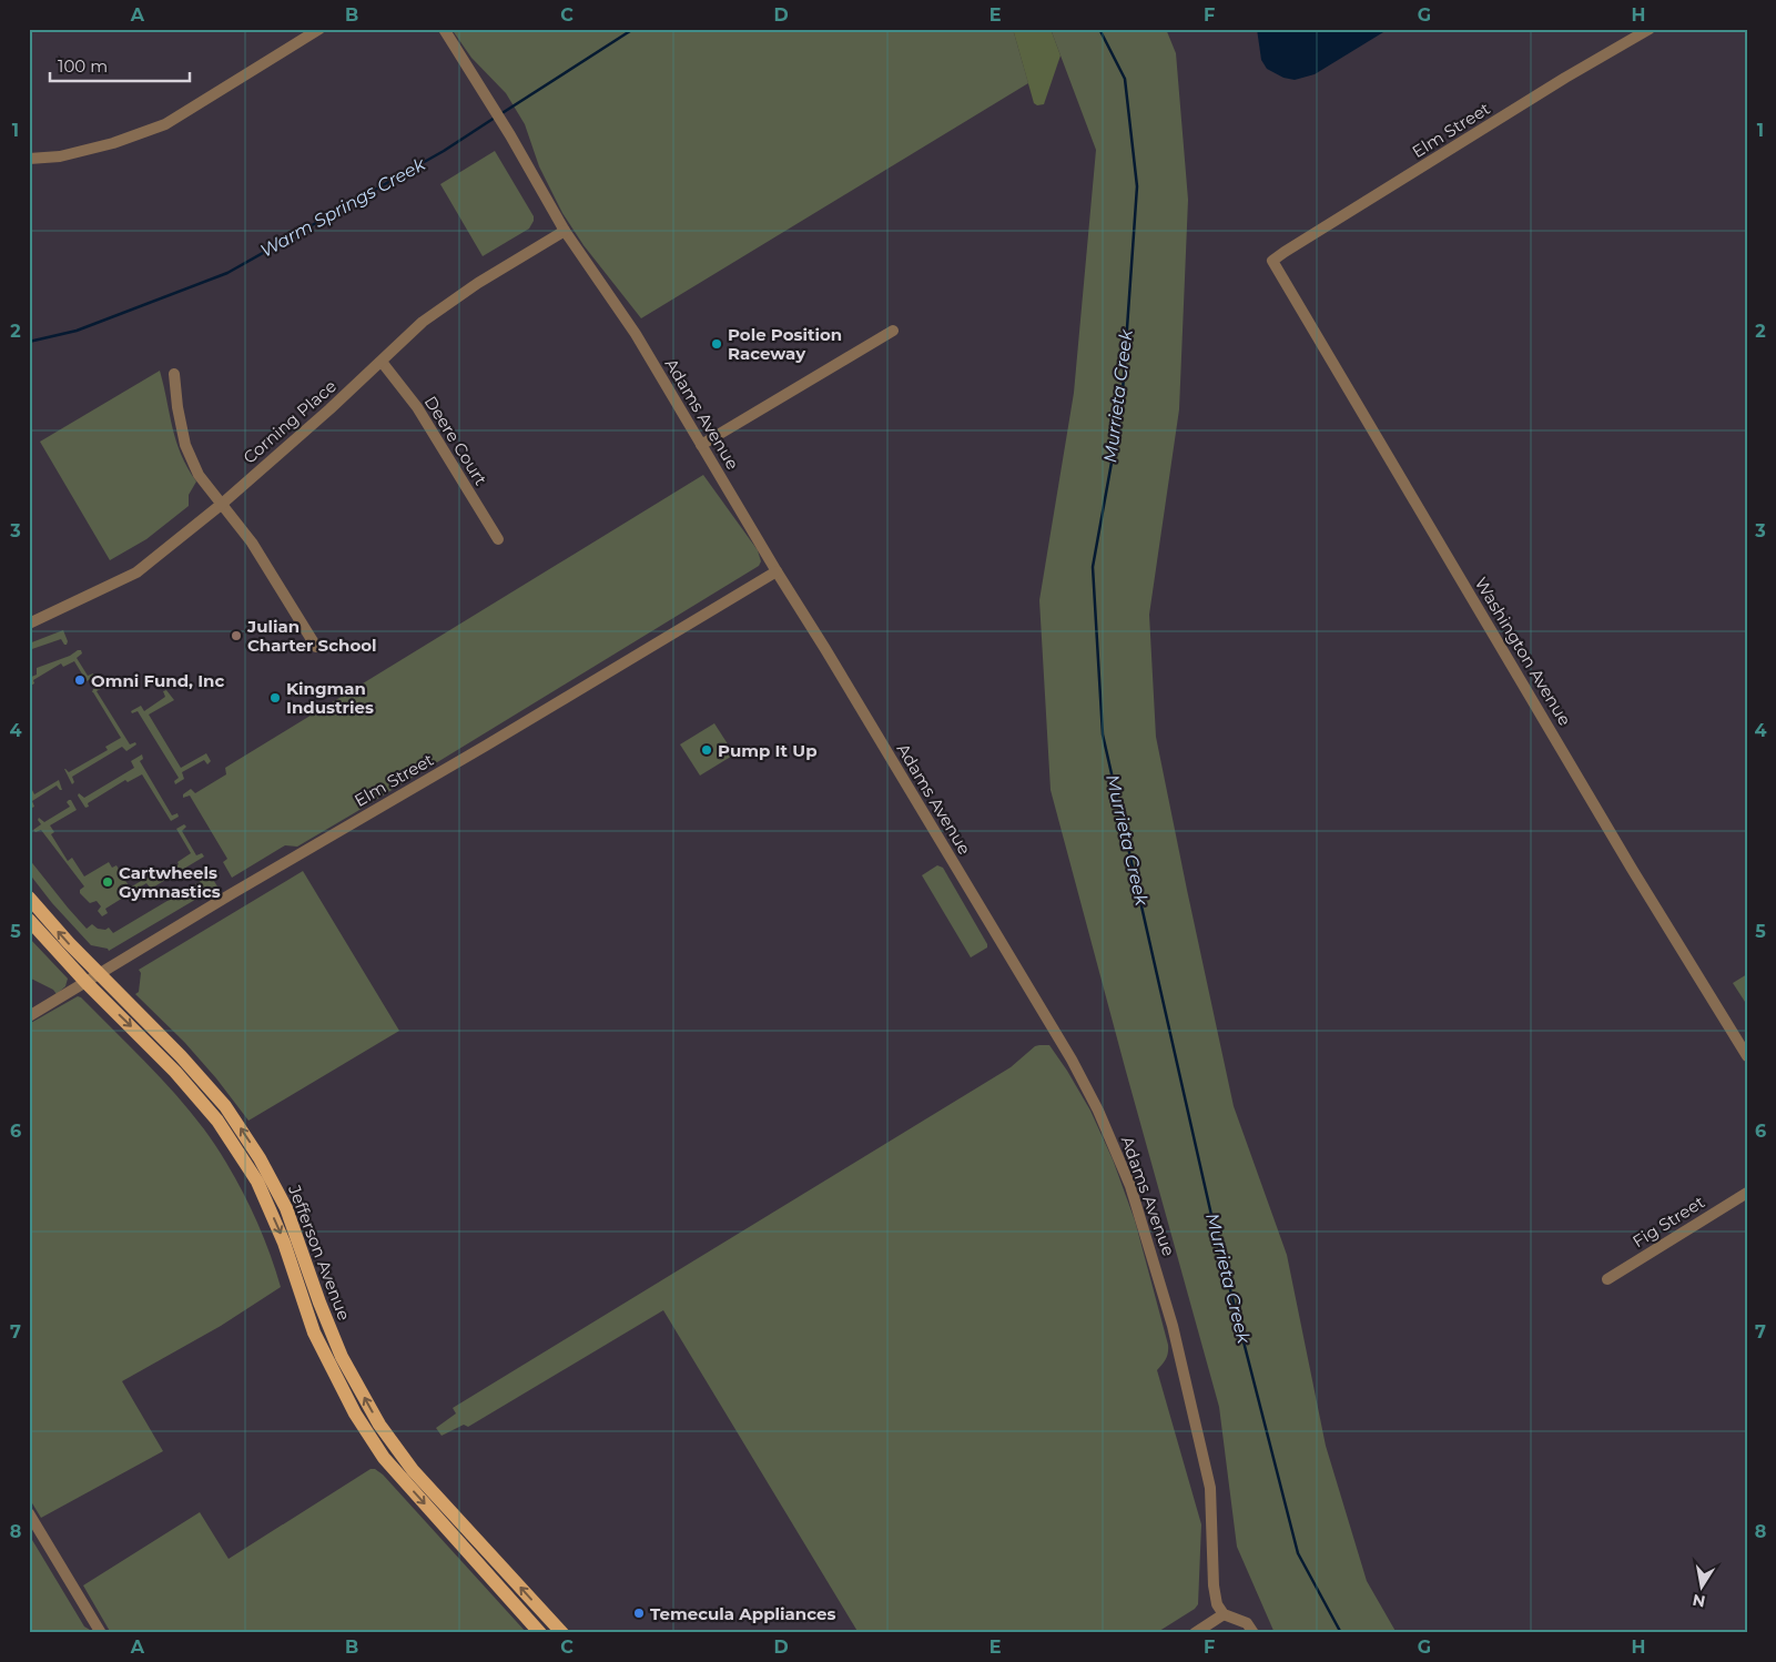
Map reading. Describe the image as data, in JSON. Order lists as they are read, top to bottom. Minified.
{"streets":{"main road":["Jefferson Avenue"],"street":["Elm Street","Adams Avenue","Corning Place","Deere Court","Washington Avenue","Fig Street"]},"crossings":[["Elm Street","Adams Avenue"],["Elm Street","Washington Avenue"],["Elm Street","Jefferson Avenue"],["Adams Avenue","Corning Place"],["Corning Place","Deere Court"]],"water":["Warm Springs Creek","Murrieta Creek"],"places":["Pole Position Raceway","Julian Charter School","Omni Fund, Inc","Kingman Industries","Pump It Up","Cartwheels Gymnastics","Temecula Appliances"],"scale_bar":"100 m","north":"bottom","grid":{"columns":["A","B","C","D","E","F","G","H"],"rows":["1","2","3","4","5","6","7","8"]}}
